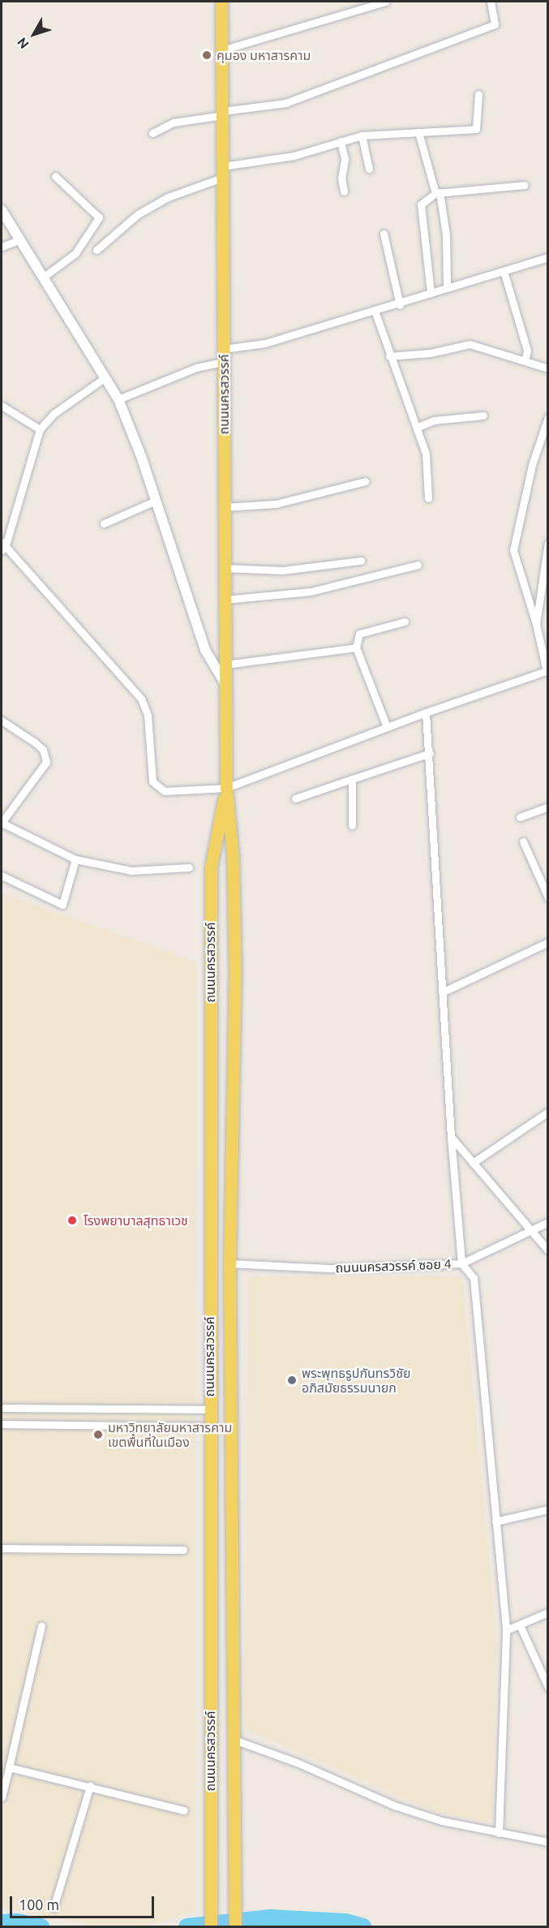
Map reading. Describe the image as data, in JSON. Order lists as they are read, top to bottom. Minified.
{"streets":{"main road":["ถนนนครสวรรค์"],"street":["ถนนนครสวรรค์ ซอย 4"]},"crossings":[["ถนนนครสวรรค์","ถนนนครสวรรค์ ซอย 4"]],"places":["คุมอง มหาสารคาม","โรงพยาบาลสุทธาเวช","พระพุทธรูปกันทรวิชัย อภิสมัยธรรมนายก","มหาวิทยาลัยมหาสารคาม เขตพื้นที่ในเมือง"],"scale_bar":"100 m","north":"bottom left"}
